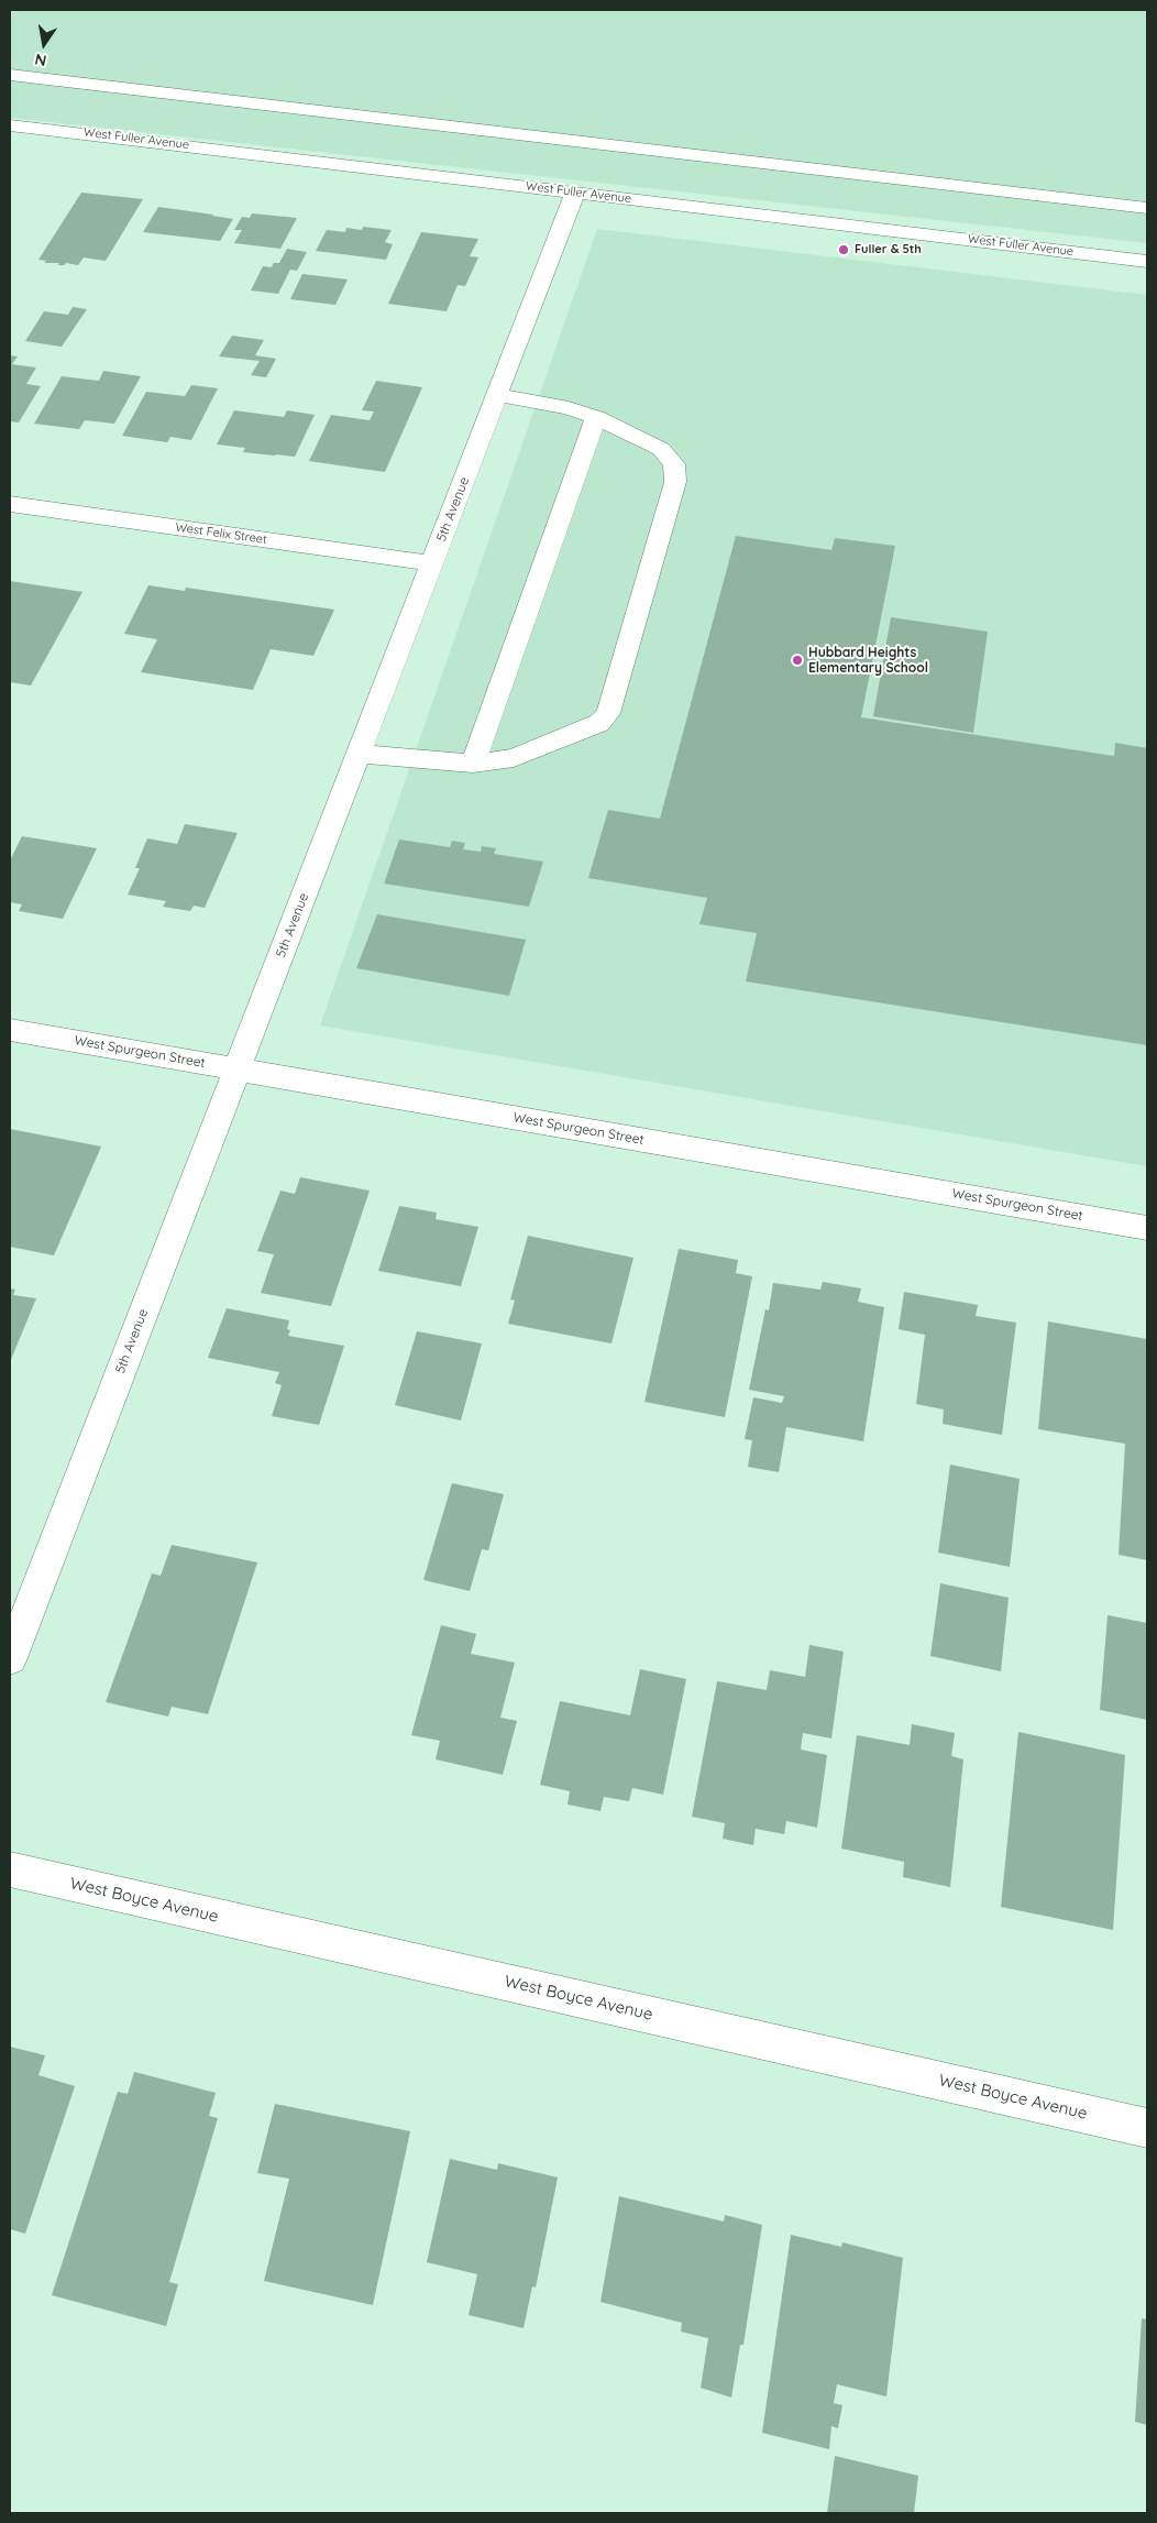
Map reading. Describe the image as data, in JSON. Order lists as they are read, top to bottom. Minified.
{"streets":{"street":["West Fuller Avenue","5th Avenue","West Felix Street","West Spurgeon Street","West Boyce Avenue"]},"crossings":[["West Fuller Avenue","5th Avenue"],["5th Avenue","West Felix Street"],["5th Avenue","West Spurgeon Street"]],"places":["Fuller & 5th","Hubbard Heights Elementary School"],"north":"bottom"}
